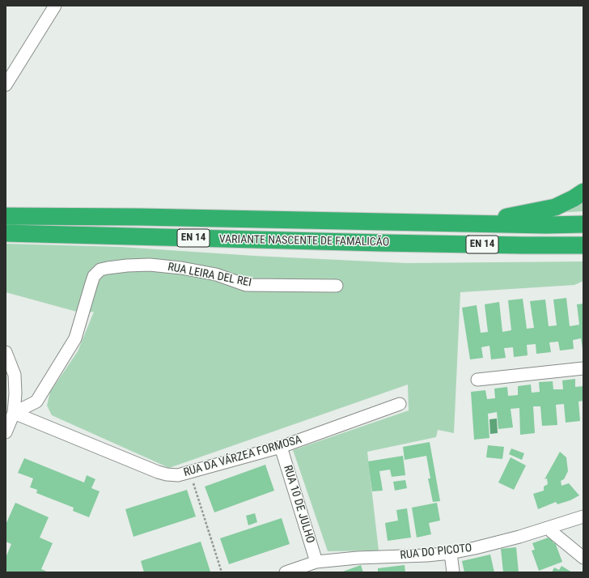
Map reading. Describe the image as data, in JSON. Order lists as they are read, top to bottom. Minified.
{"streets":{"highway":["EN 14","VARIANTE NASCENTE DE FAMALICÃO"],"street":["RUA LEIRA DEL REI","RUA DA VÁRZEA FORMOSA","RUA 10 DE JULHO","RUA DO PICOTO"]},"crossings":[["RUA LEIRA DEL REI","RUA DA VÁRZEA FORMOSA"],["RUA DA VÁRZEA FORMOSA","RUA 10 DE JULHO"],["RUA 10 DE JULHO","RUA DO PICOTO"]]}
